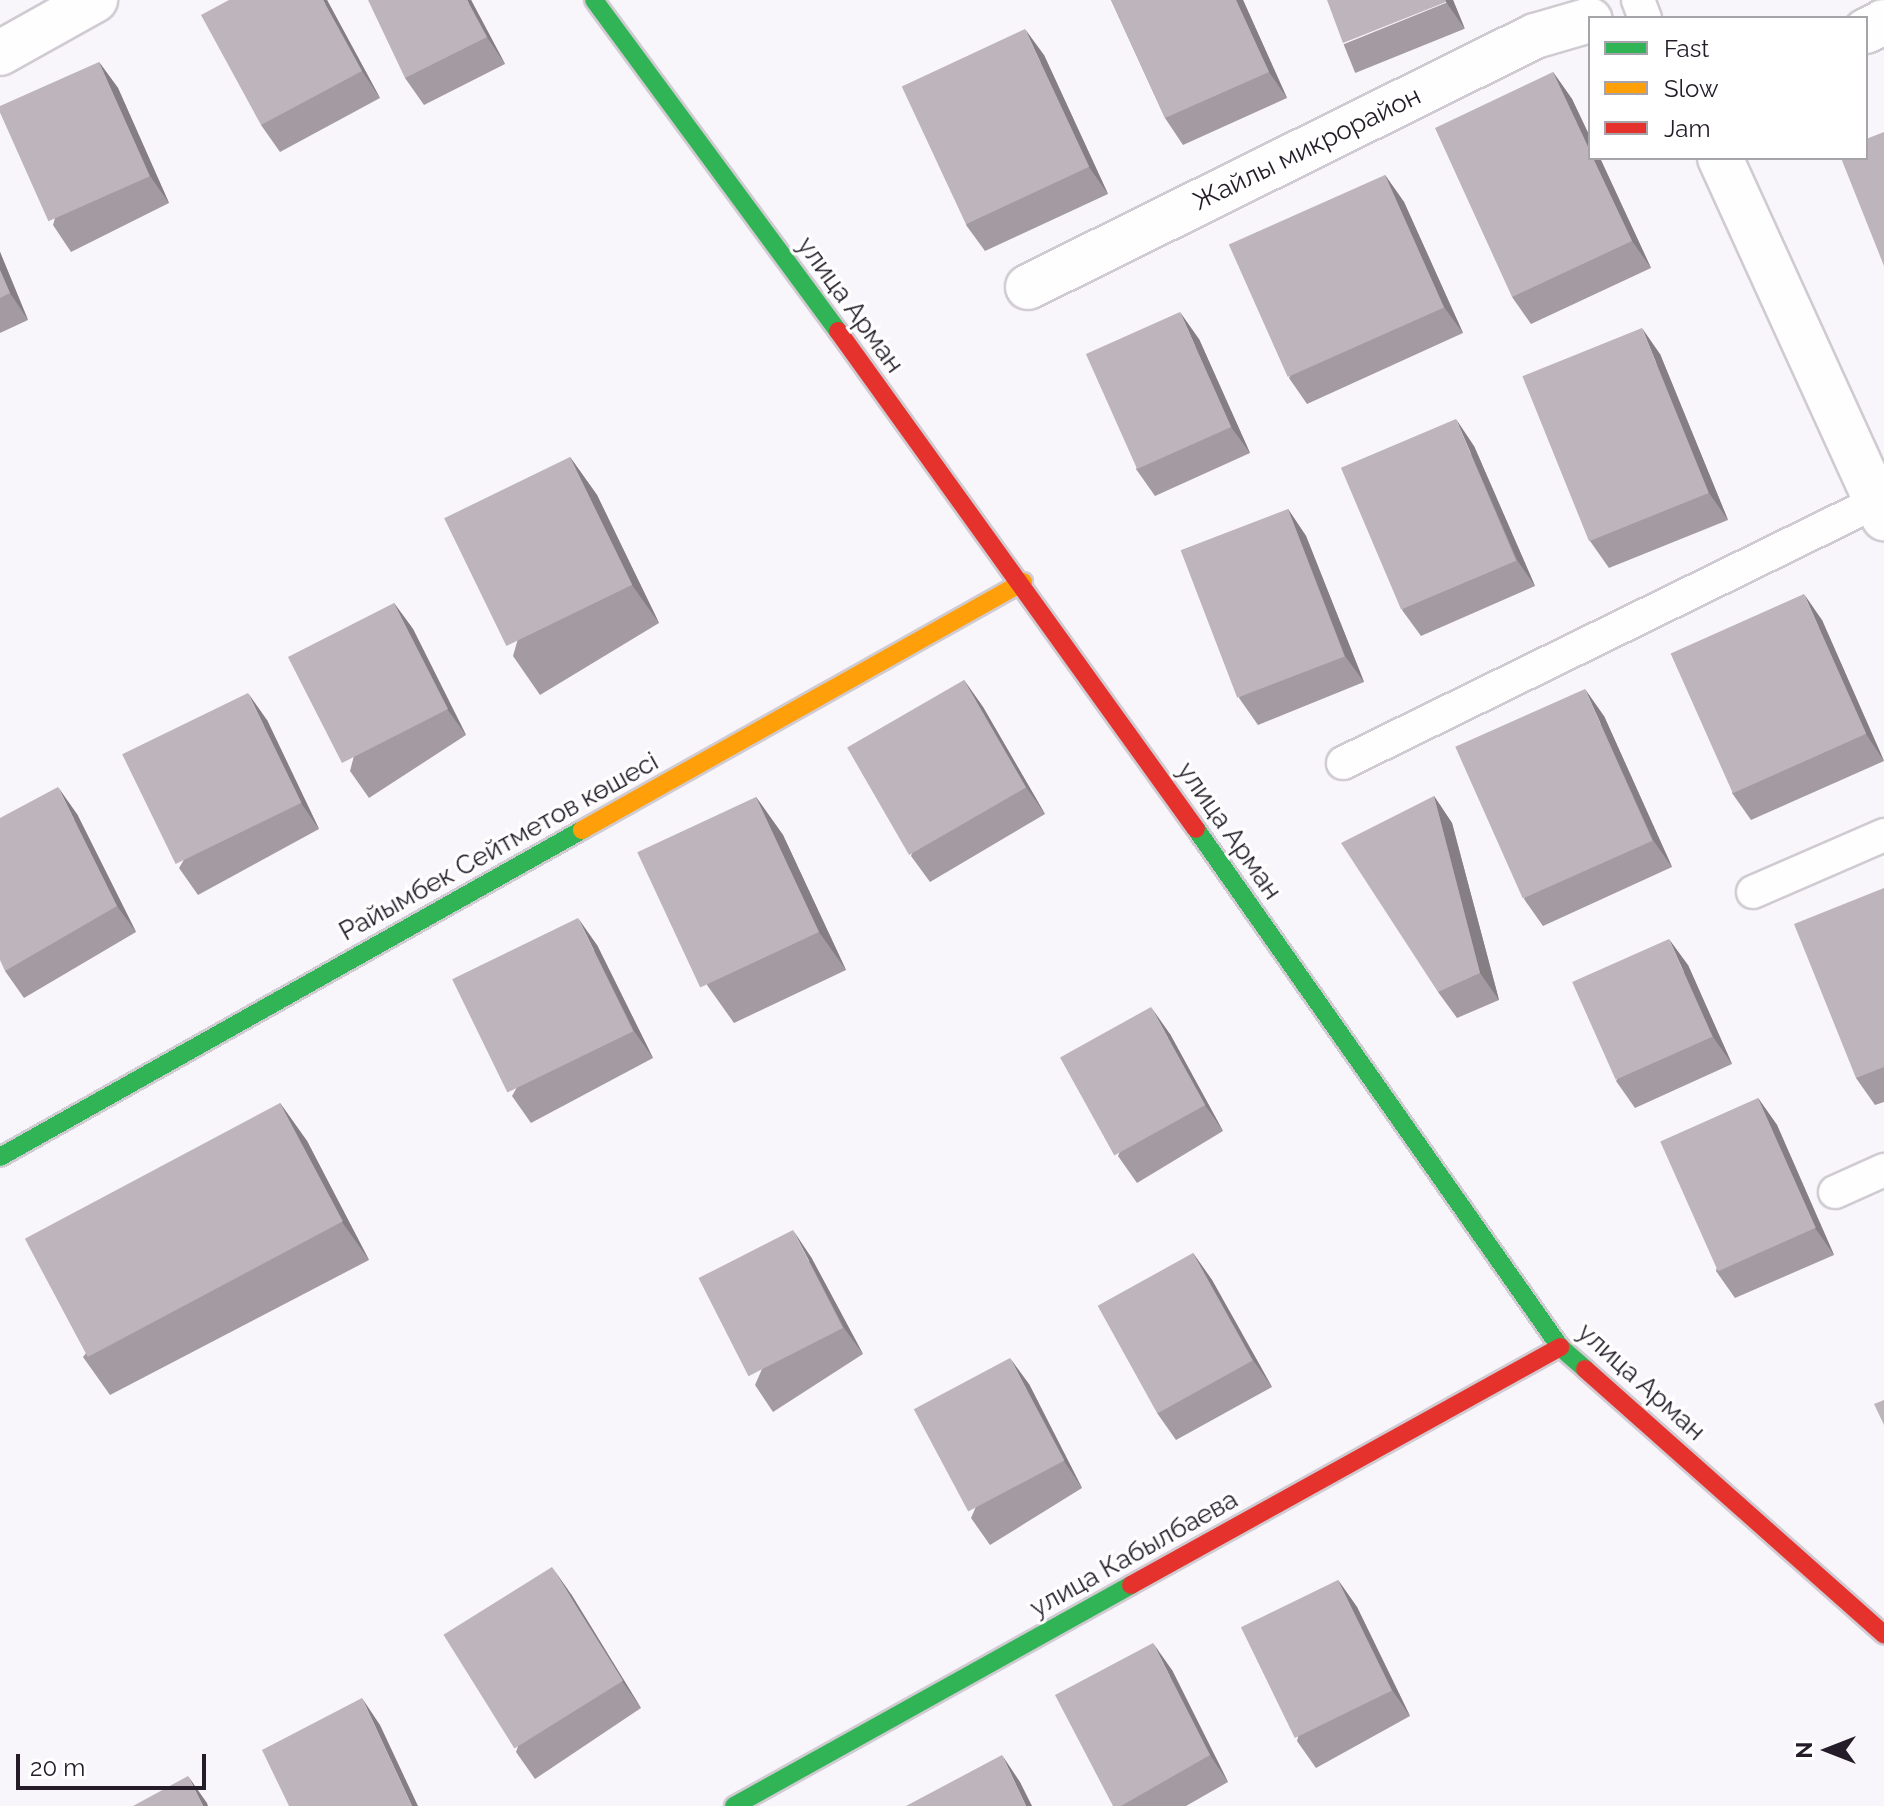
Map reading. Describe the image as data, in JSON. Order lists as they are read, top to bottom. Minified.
{"streets":{"street":["Жайлы микрорайон","улица Арман","Райымбек Сейтметов көшесі","улица Кабылбаева"]},"crossings":[["улица Арман","Райымбек Сейтметов көшесі"],["улица Арман","улица Кабылбаева"]],"legend":["Fast","Slow","Jam"],"scale_bar":"20 m","north":"left"}
